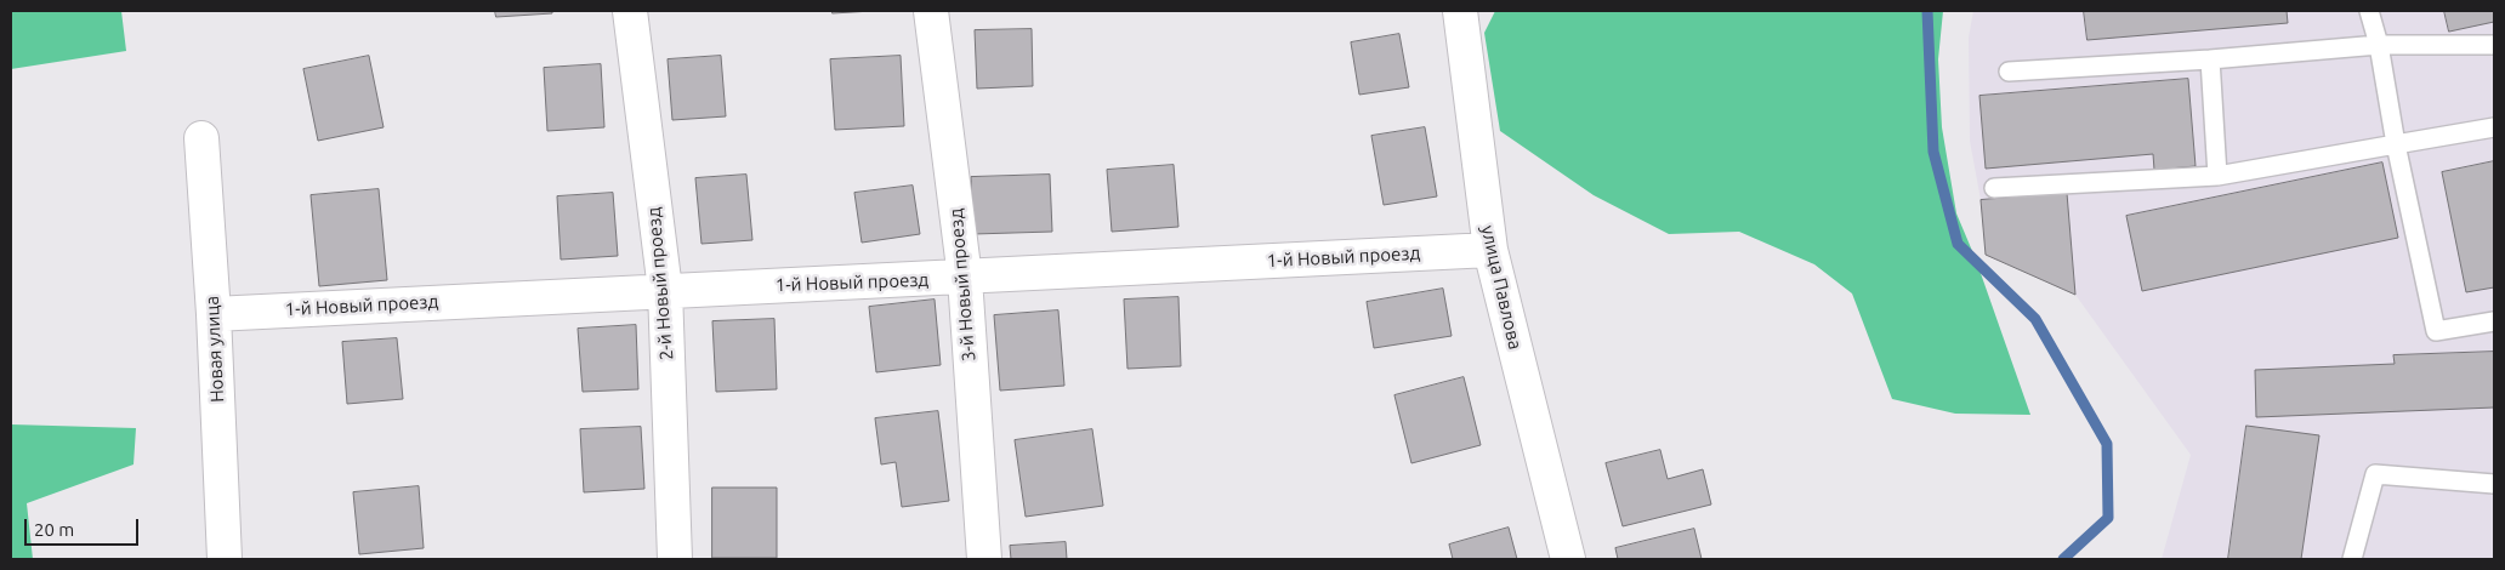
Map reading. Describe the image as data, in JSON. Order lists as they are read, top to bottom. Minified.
{"streets":{"street":["1-й Новый проезд","2-й Новый проезд","3-й Новый проезд","улица Павлова","Новая улица"]},"crossings":[["1-й Новый проезд","2-й Новый проезд"],["1-й Новый проезд","3-й Новый проезд"],["1-й Новый проезд","улица Павлова"],["1-й Новый проезд","Новая улица"]],"scale_bar":"20 m"}
